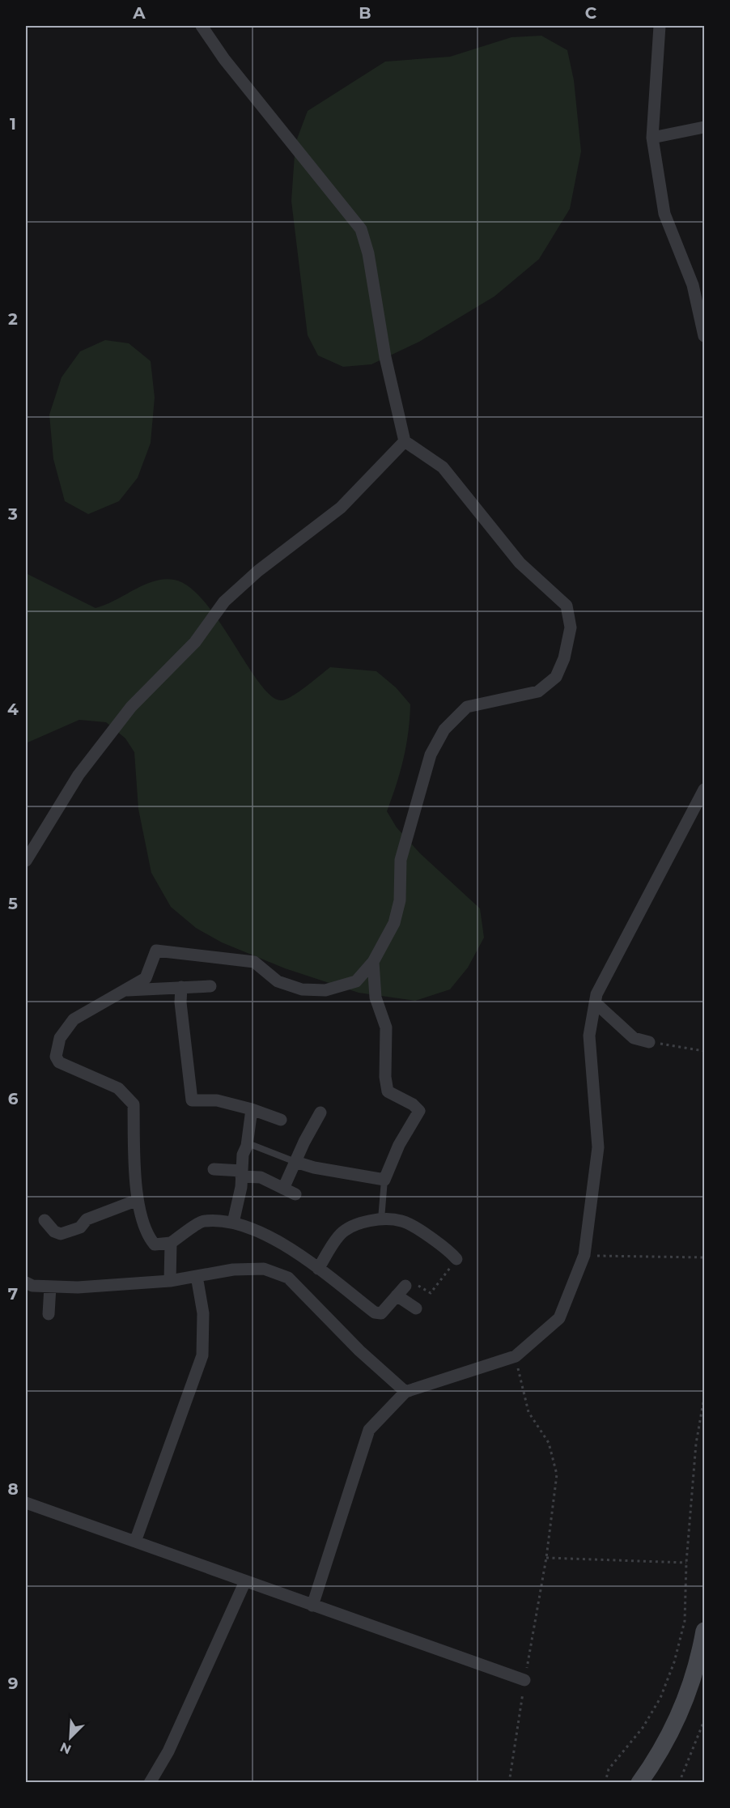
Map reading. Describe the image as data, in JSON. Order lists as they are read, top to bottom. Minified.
{"north":"bottom left","grid":{"columns":["A","B","C"],"rows":["1","2","3","4","5","6","7","8","9"]}}
